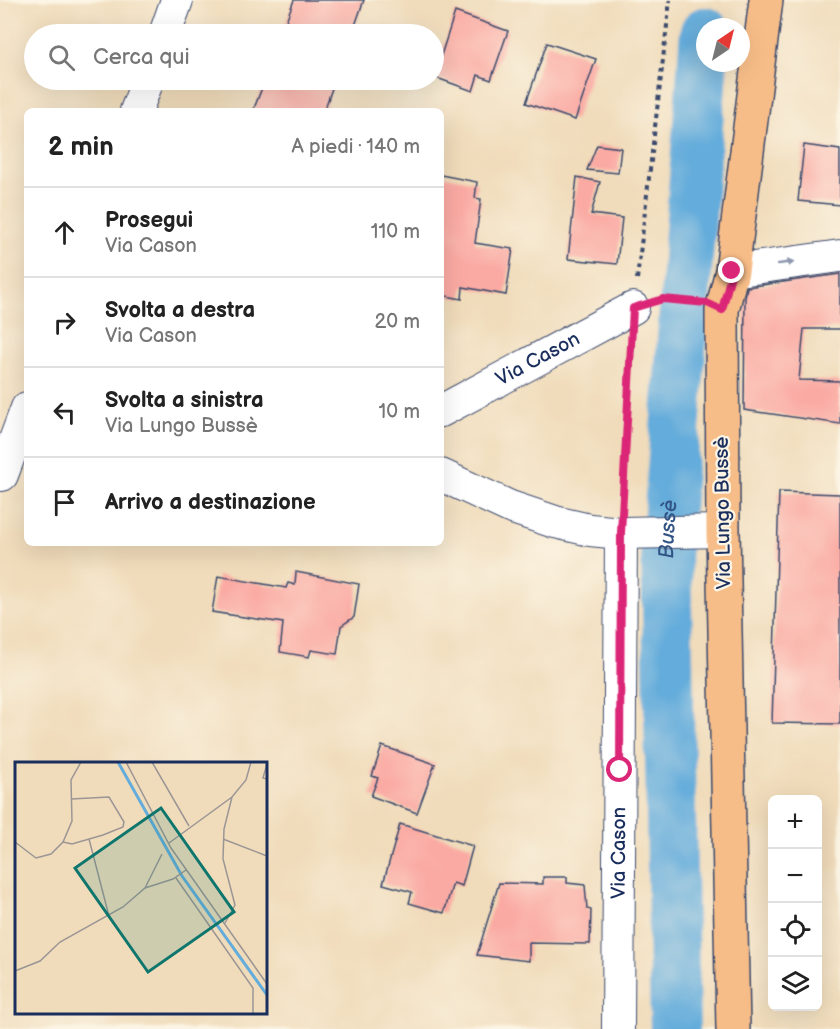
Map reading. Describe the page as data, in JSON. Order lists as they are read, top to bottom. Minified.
{"streets":{"main road":["Via Lungo Bussè"],"street":["Via Cason"]},"water":["Bussè"],"north":"top right","page":{"search":"Cerca qui","heading":["2 min","A piedi · 140 m"],"list":[["Prosegui","Via Cason","110 m"],["Svolta a destra","Via Cason","20 m"],["Svolta a sinistra","Via Lungo Bussè","10 m"],"Arrivo a destinazione"],"map_buttons":["+","−"]}}
